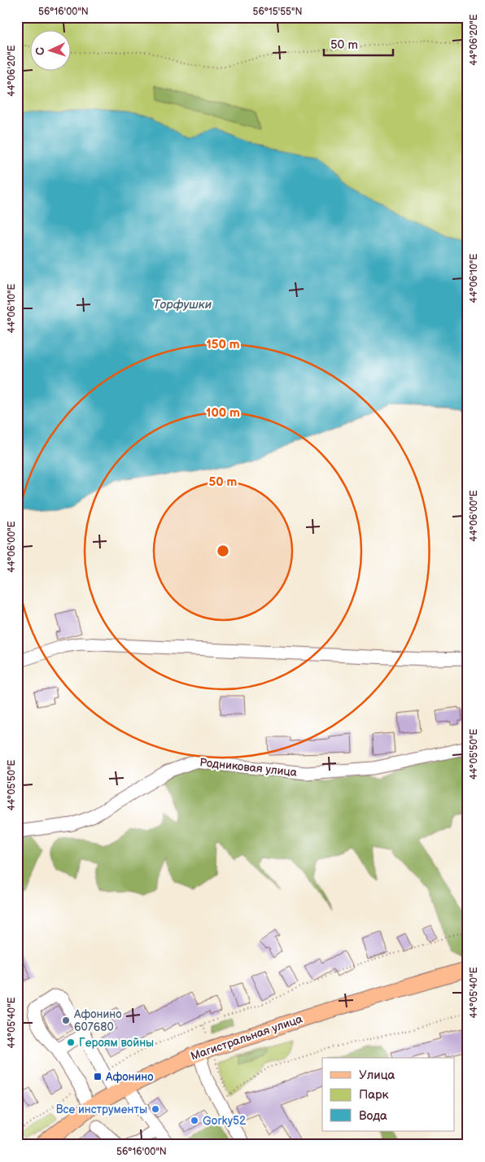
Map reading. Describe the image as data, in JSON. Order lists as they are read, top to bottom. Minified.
{"streets":{"main road":["Магистральная улица"],"street":["Родниковая улица"]},"water":["Торфушки"],"places":{"other":["Афонино 607680","Героям войны","Все инструменты","Gorky52"],"transit":["Афонино"]},"legend":["Улица","Парк","Вода"],"scale_bar":"50 m","north":"left","coordinates":["56°16'00\"N","56°15'55\"N","44°06'20\"E","44°06'10\"E","44°06'00\"E","44°05'50\"E","44°05'40\"E"],"rings":["150 m","100 m","50 m"]}
